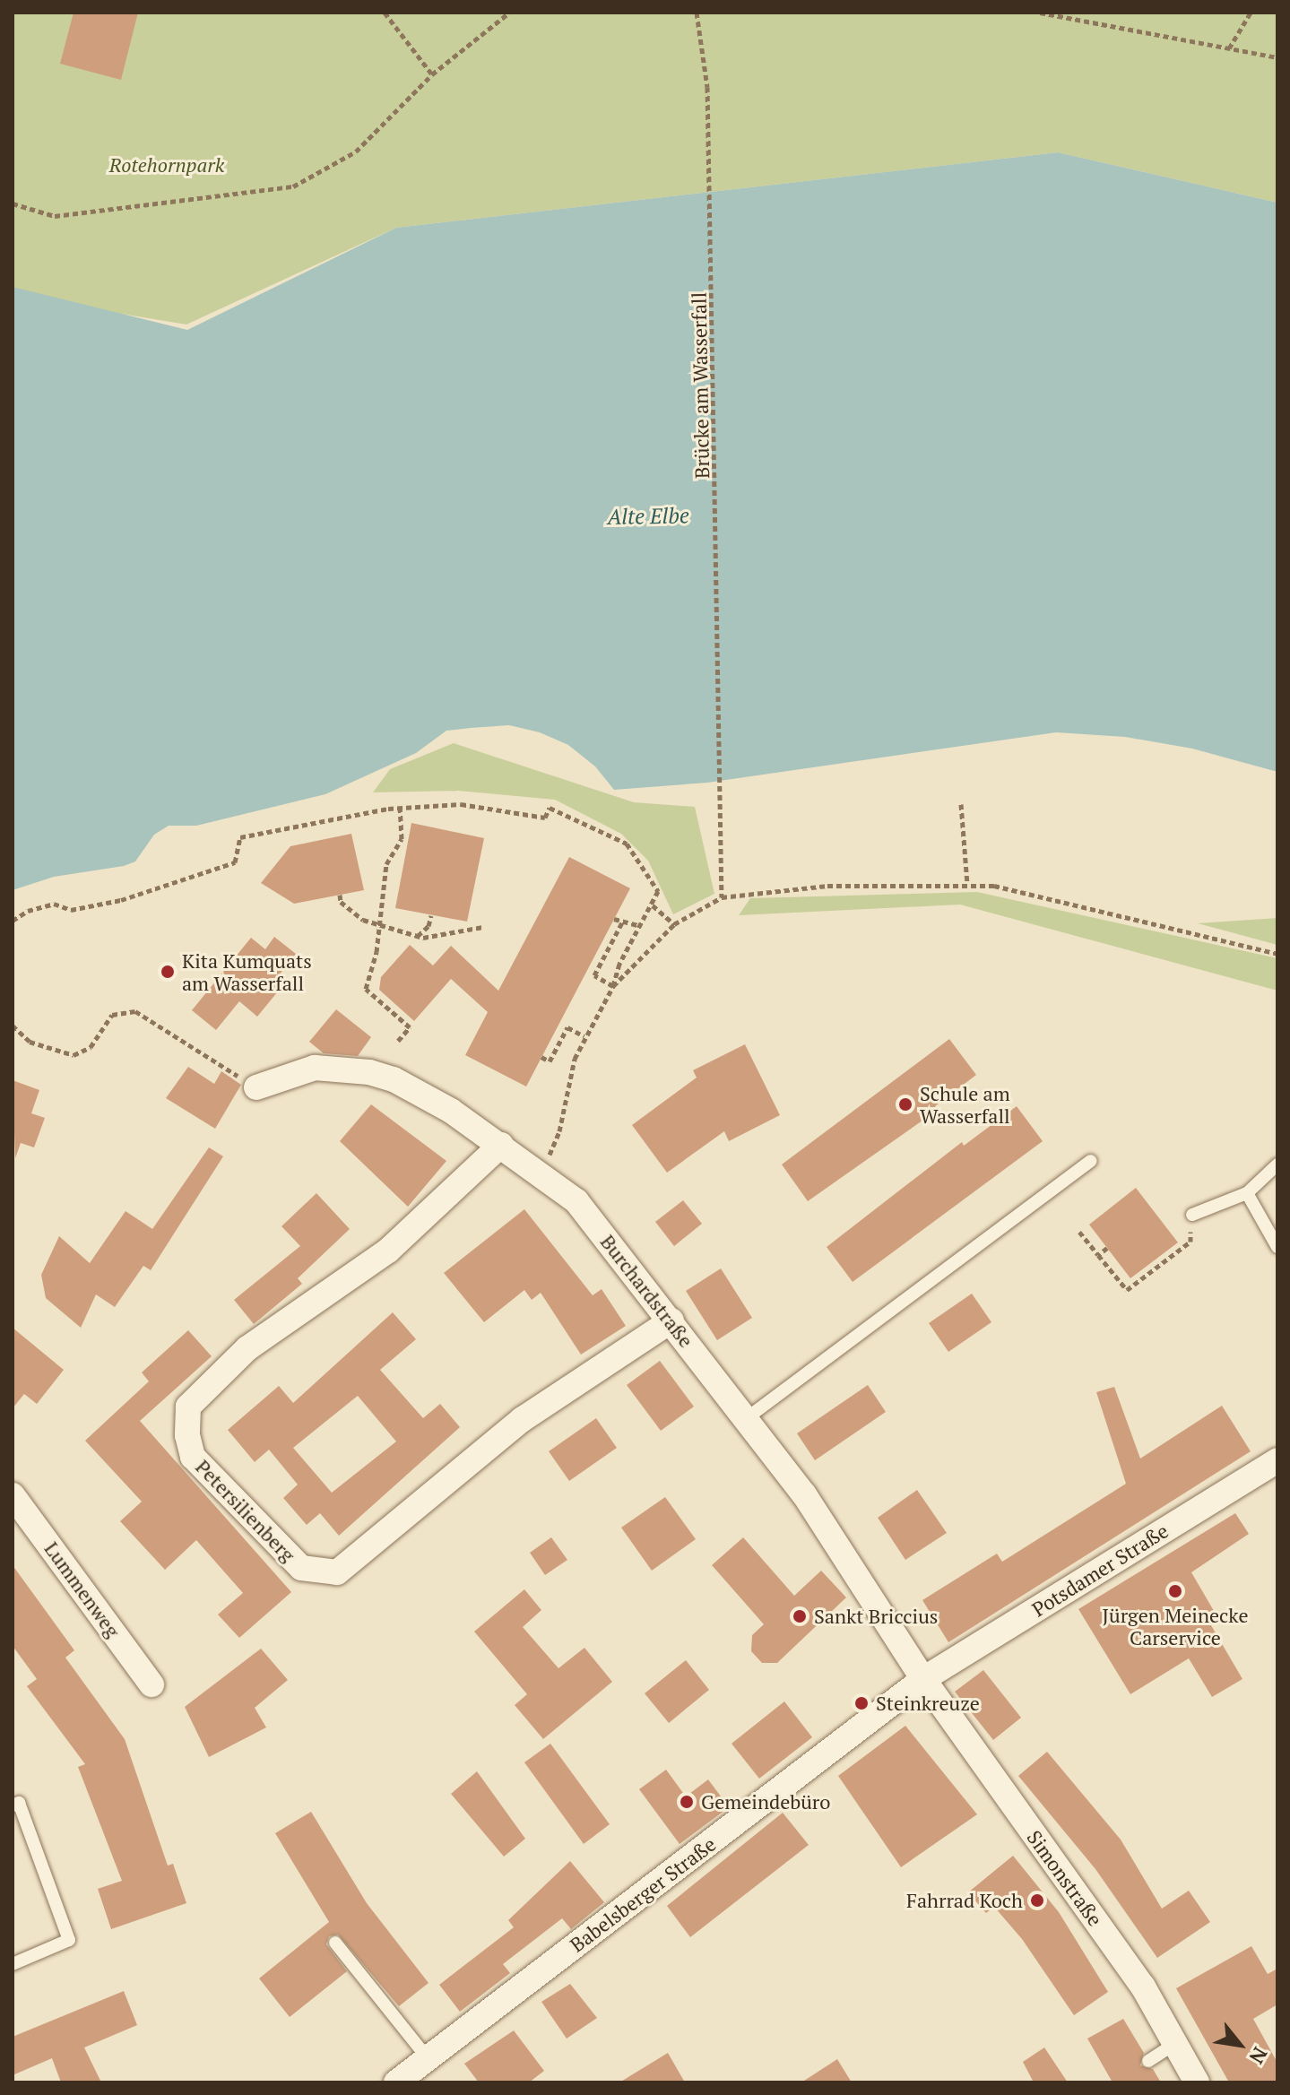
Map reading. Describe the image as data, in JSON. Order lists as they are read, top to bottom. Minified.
{"streets":{"street":["Burchardstraße","Petersilienberg","Potsdamer Straße","Lummenweg","Simonstraße","Babelsberger Straße"],"path":["Brücke am Wasserfall"]},"crossings":[["Burchardstraße","Petersilienberg"],["Burchardstraße","Potsdamer Straße"],["Burchardstraße","Simonstraße"],["Burchardstraße","Babelsberger Straße"],["Potsdamer Straße","Simonstraße"],["Potsdamer Straße","Babelsberger Straße"],["Simonstraße","Babelsberger Straße"]],"water":["Alte Elbe"],"parks":["Rotehornpark"],"places":["Kita Kumquats am Wasserfall","Schule am Wasserfall","Jürgen Meinecke Carservice","Sankt Briccius","Steinkreuze","Gemeindebüro","Fahrrad Koch"],"north":"bottom right"}
